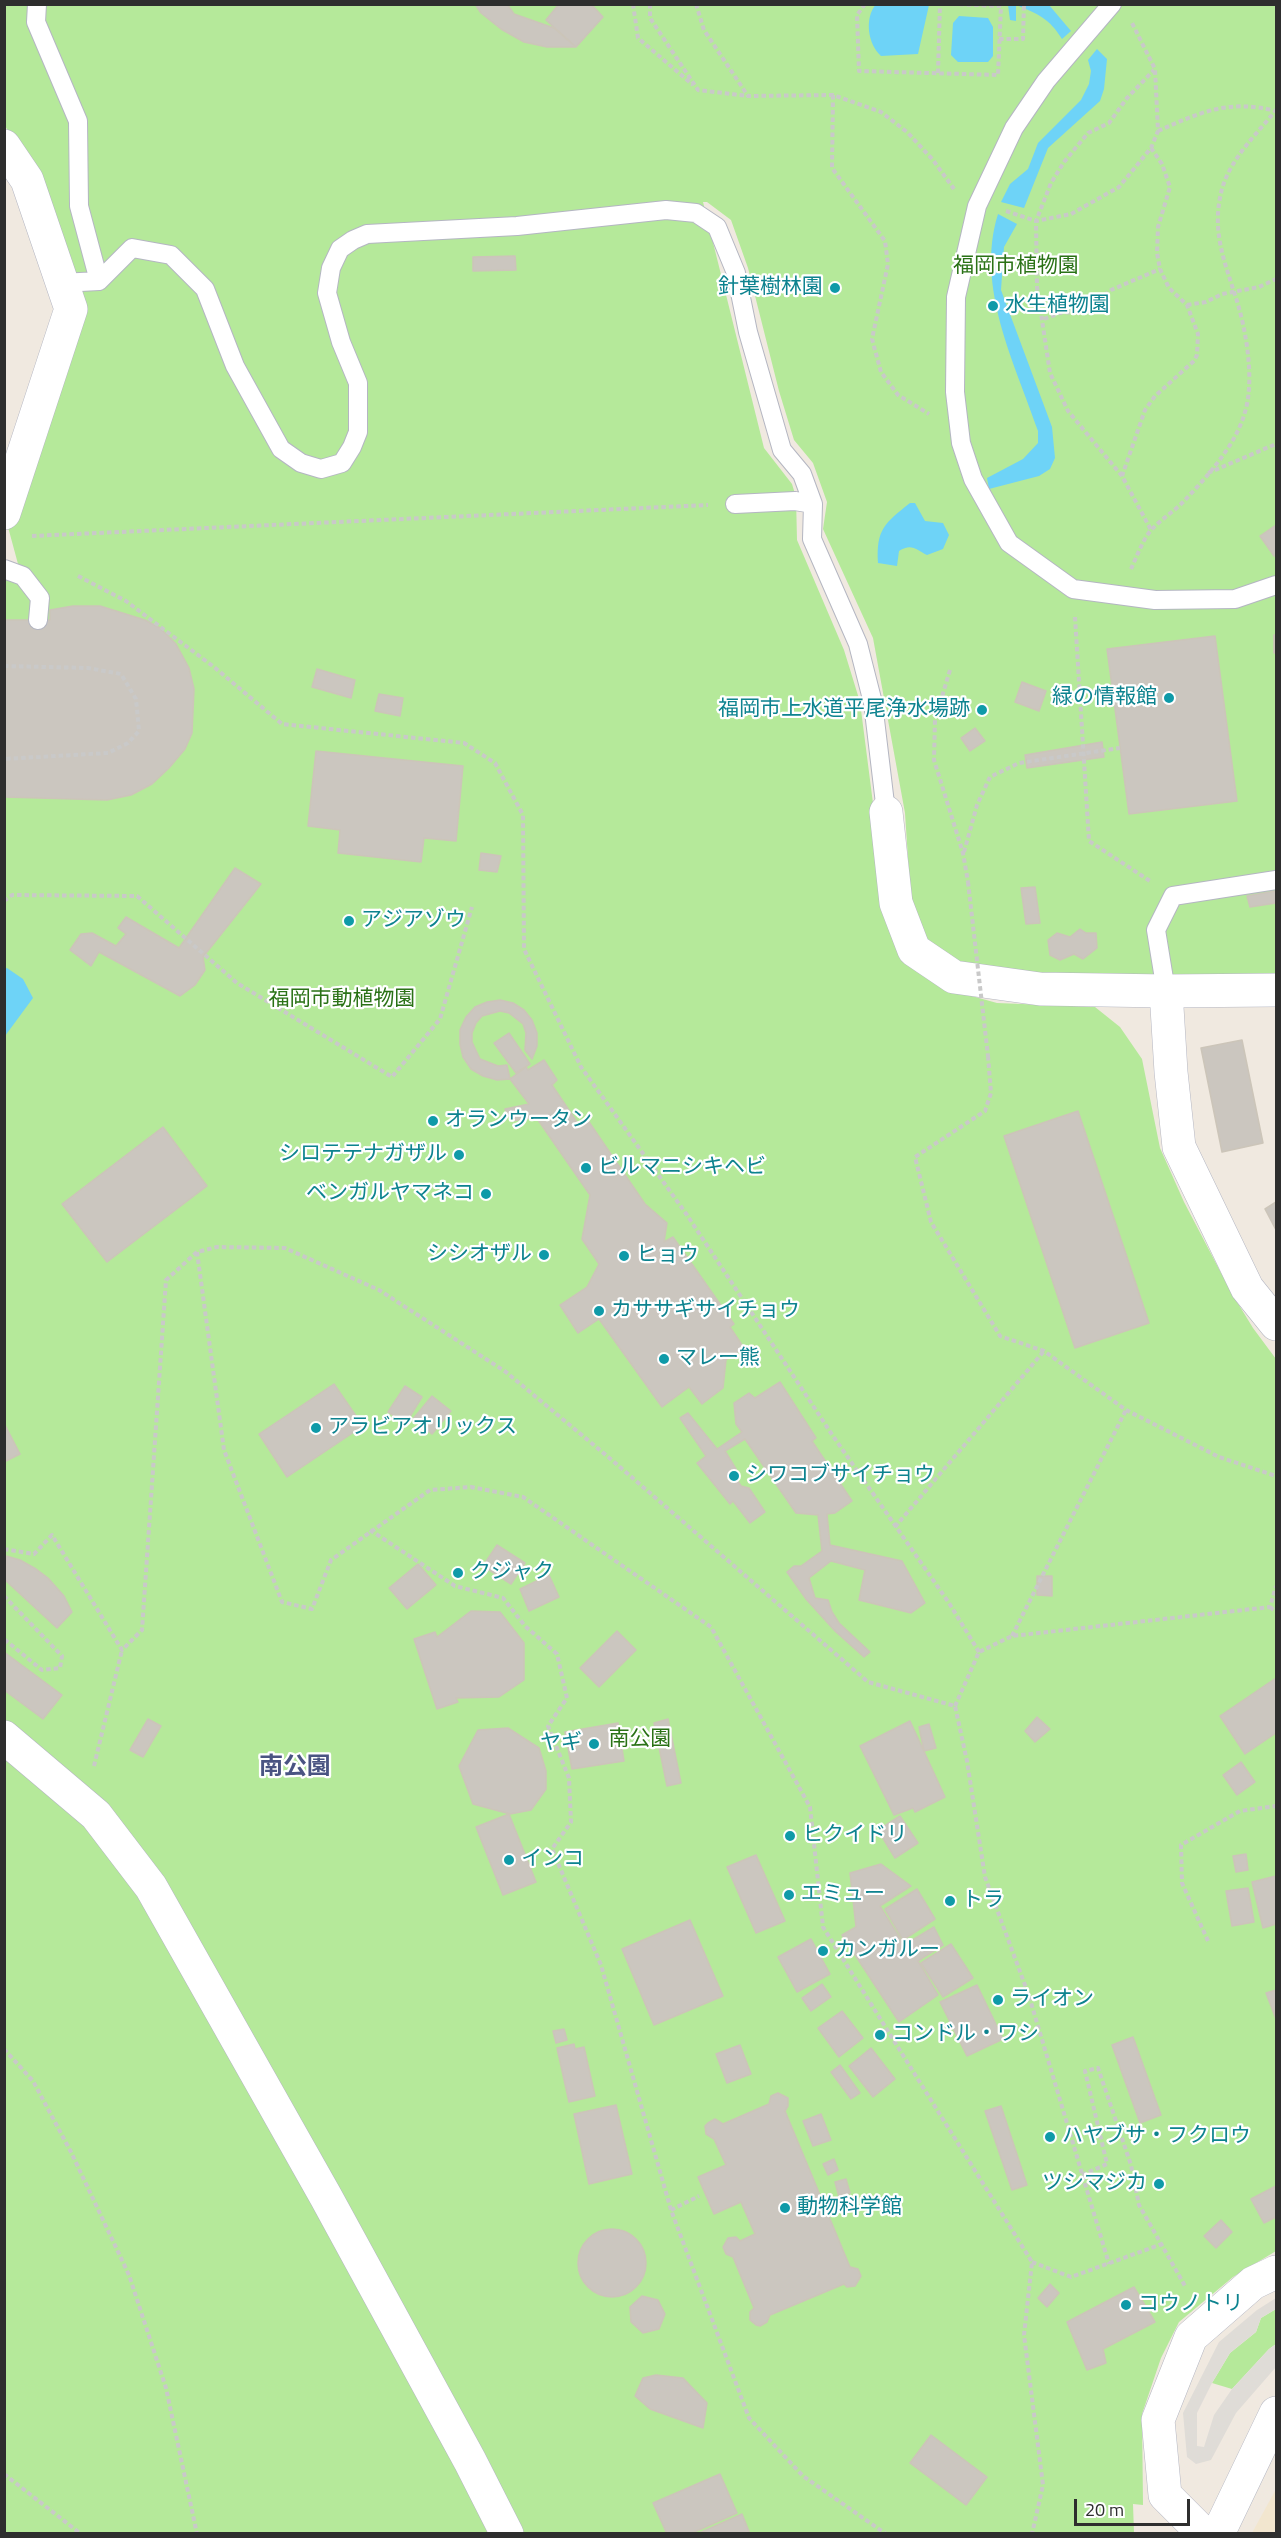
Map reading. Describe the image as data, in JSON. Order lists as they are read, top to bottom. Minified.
{"districts":["南公園"],"parks":["福岡市植物園","福岡市動植物園","南公園"],"places":["針葉樹林園","水生植物園","緑の情報館","福岡市上水道平尾浄水場跡","アジアゾウ","オランウータン","シロテテナガザル","ビルマニシキヘビ","ベンガルヤマネコ","シシオザル","ヒョウ","カササギサイチョウ","マレー熊","アラビアオリックス","シワコブサイチョウ","クジャク","ヤギ","ヒクイドリ","インコ","エミュー","トラ","カンガルー","ライオン","コンドル・ワシ","ハヤブサ・フクロウ","ツシマジカ","動物科学館","コウノトリ"],"scale_bar":"20 m"}
